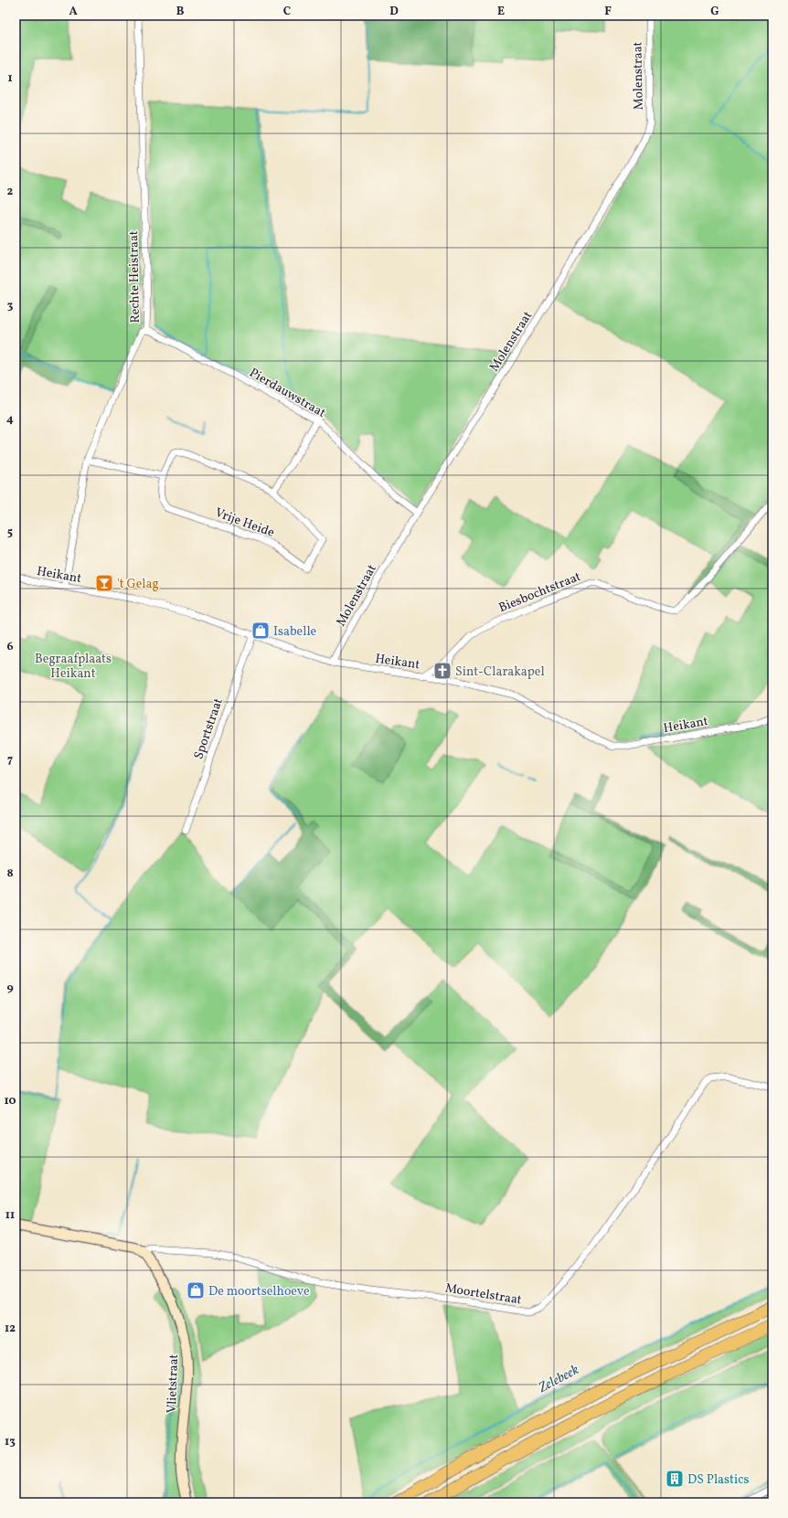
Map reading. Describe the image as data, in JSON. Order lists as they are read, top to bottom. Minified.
{"streets":{"street":["Molenstraat","Rechte Heistraat","Pierdauwstraat","Vrije Heide","Heikant","Biesbochtstraat","Sportstraat","Moortelstraat","Vlietstraat"]},"crossings":[["Molenstraat","Pierdauwstraat"],["Molenstraat","Heikant"],["Rechte Heistraat","Pierdauwstraat"],["Rechte Heistraat","Heikant"],["Heikant","Biesbochtstraat"],["Heikant","Sportstraat"],["Moortelstraat","Vlietstraat"]],"water":["Zelebeek"],"parks":["Begraafplaats Heikant"],"places":{"bar":["'t Gelag"],"shop":["Isabelle","De moortselhoeve"],"church":["Sint-Clarakapel"],"building":["DS Plastics"]},"grid":{"columns":["A","B","C","D","E","F","G"],"rows":["1","2","3","4","5","6","7","8","9","10","11","12","13"]}}
